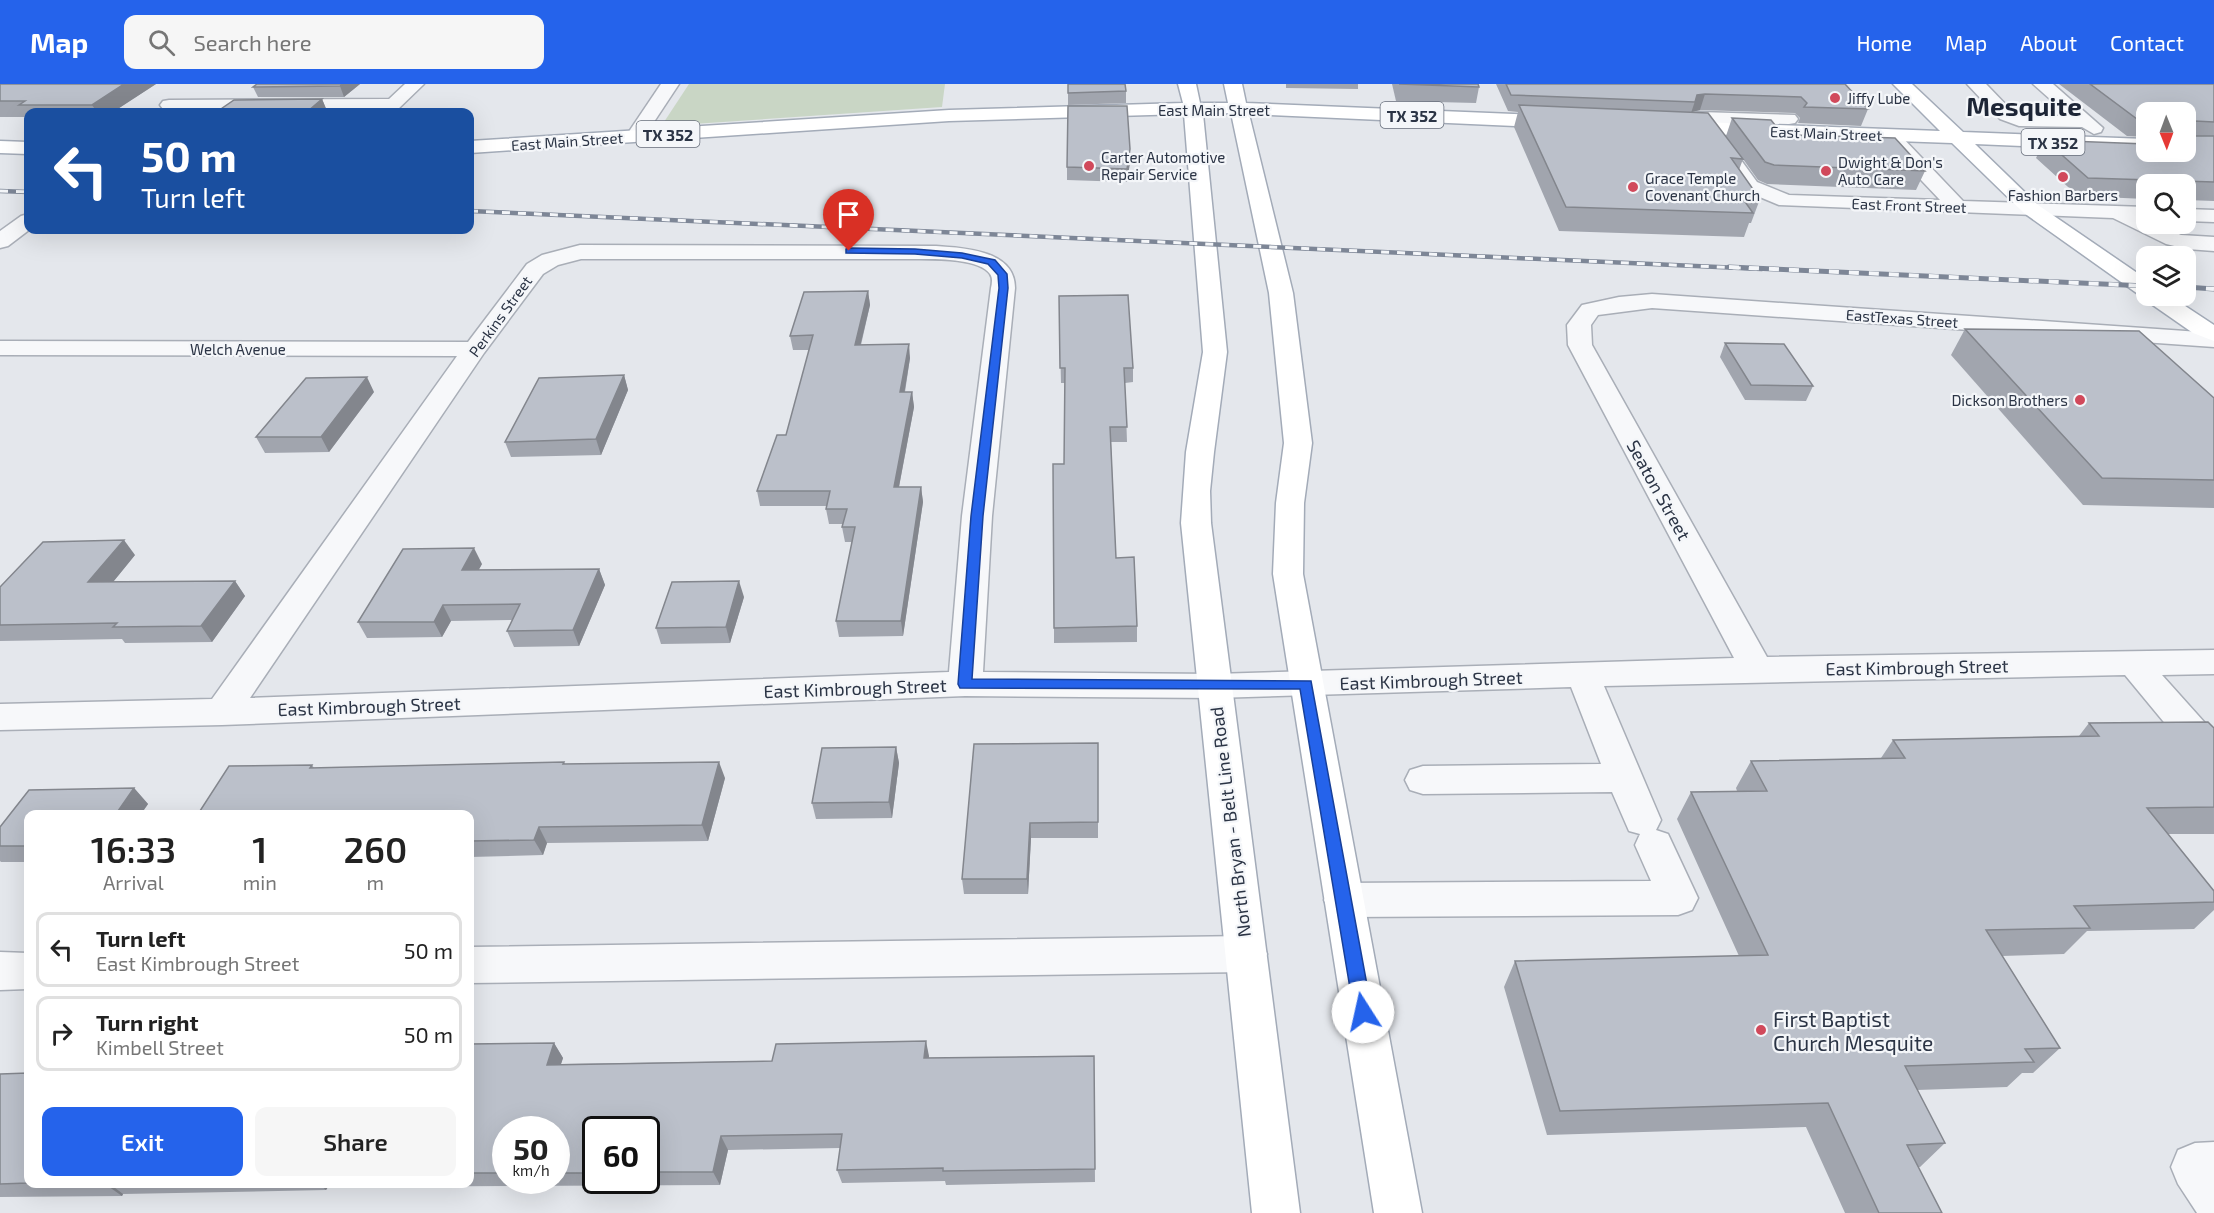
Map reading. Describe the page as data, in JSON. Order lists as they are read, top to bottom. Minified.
{"streets":{"main road":["East Main Street","TX 352","North Bryan - Belt Line Road"],"street":["East Front Street","Perkins Street","EastTexas Street","Welch Avenue","Seaton Street","East Kimbrough Street"]},"crossings":[["East Main Street","TX 352"],["East Main Street","East Front Street"],["East Main Street","North Bryan - Belt Line Road"],["Perkins Street","Welch Avenue"],["Perkins Street","East Kimbrough Street"],["EastTexas Street","Seaton Street"],["Seaton Street","East Kimbrough Street"],["East Kimbrough Street","North Bryan - Belt Line Road"]],"districts":["Mesquite"],"places":["Jiffy Lube","Carter Automotive Repair Service","Dwight & Don's Auto Care","Fashion Barbers","Grace Temple Covenant Church","Dickson Brothers","First Baptist Church Mesquite"],"north":"bottom","page":{"header":"Map","search":"Search here","nav":["Home","Map","About","Contact"],"turn":["50 m","Turn left"],"eta":["16:33","Arrival","1","min","260","m"],"list":[{"name":"Turn left","note":"East Kimbrough Street","value":"50 m"},{"name":"Turn right","note":"Kimbell Street","value":"50 m"}],"buttons":["Exit","Share"],"speed":"50 km/h","limit":"60"}}
